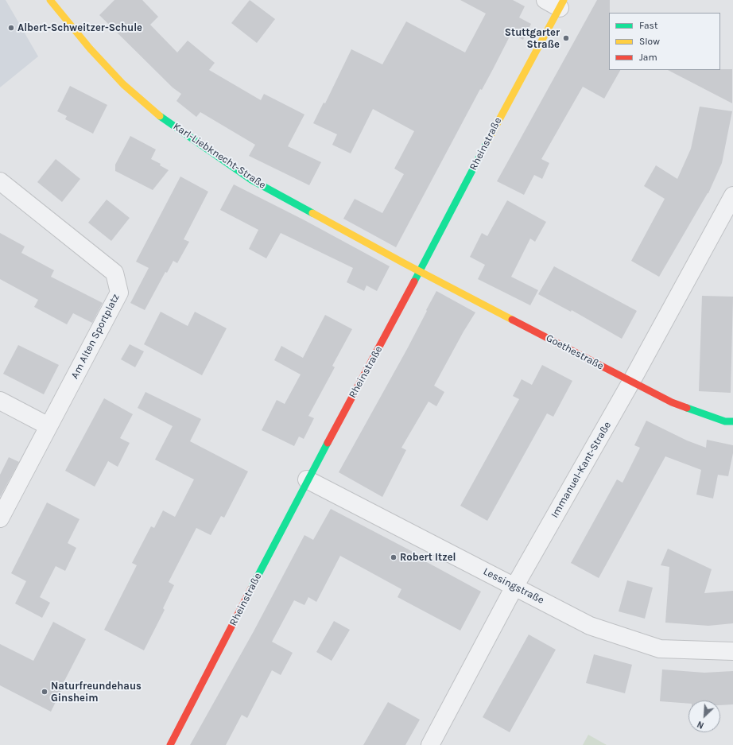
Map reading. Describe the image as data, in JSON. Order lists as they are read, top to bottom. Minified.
{"streets":{"main road":["Rheinstraße","Karl-Liebknecht-Straße","Goethestraße"],"street":["Am Alten Sportplatz","Immanuel-Kant-Straße","Lessingstraße"]},"crossings":[["Rheinstraße","Karl-Liebknecht-Straße"],["Rheinstraße","Goethestraße"],["Rheinstraße","Lessingstraße"],["Karl-Liebknecht-Straße","Goethestraße"],["Goethestraße","Immanuel-Kant-Straße"],["Immanuel-Kant-Straße","Lessingstraße"]],"places":["Albert-Schweitzer-Schule","Stuttgarter Straße","Robert Itzel","Naturfreundehaus Ginsheim"],"legend":["Fast","Slow","Jam"],"north":"bottom left"}
